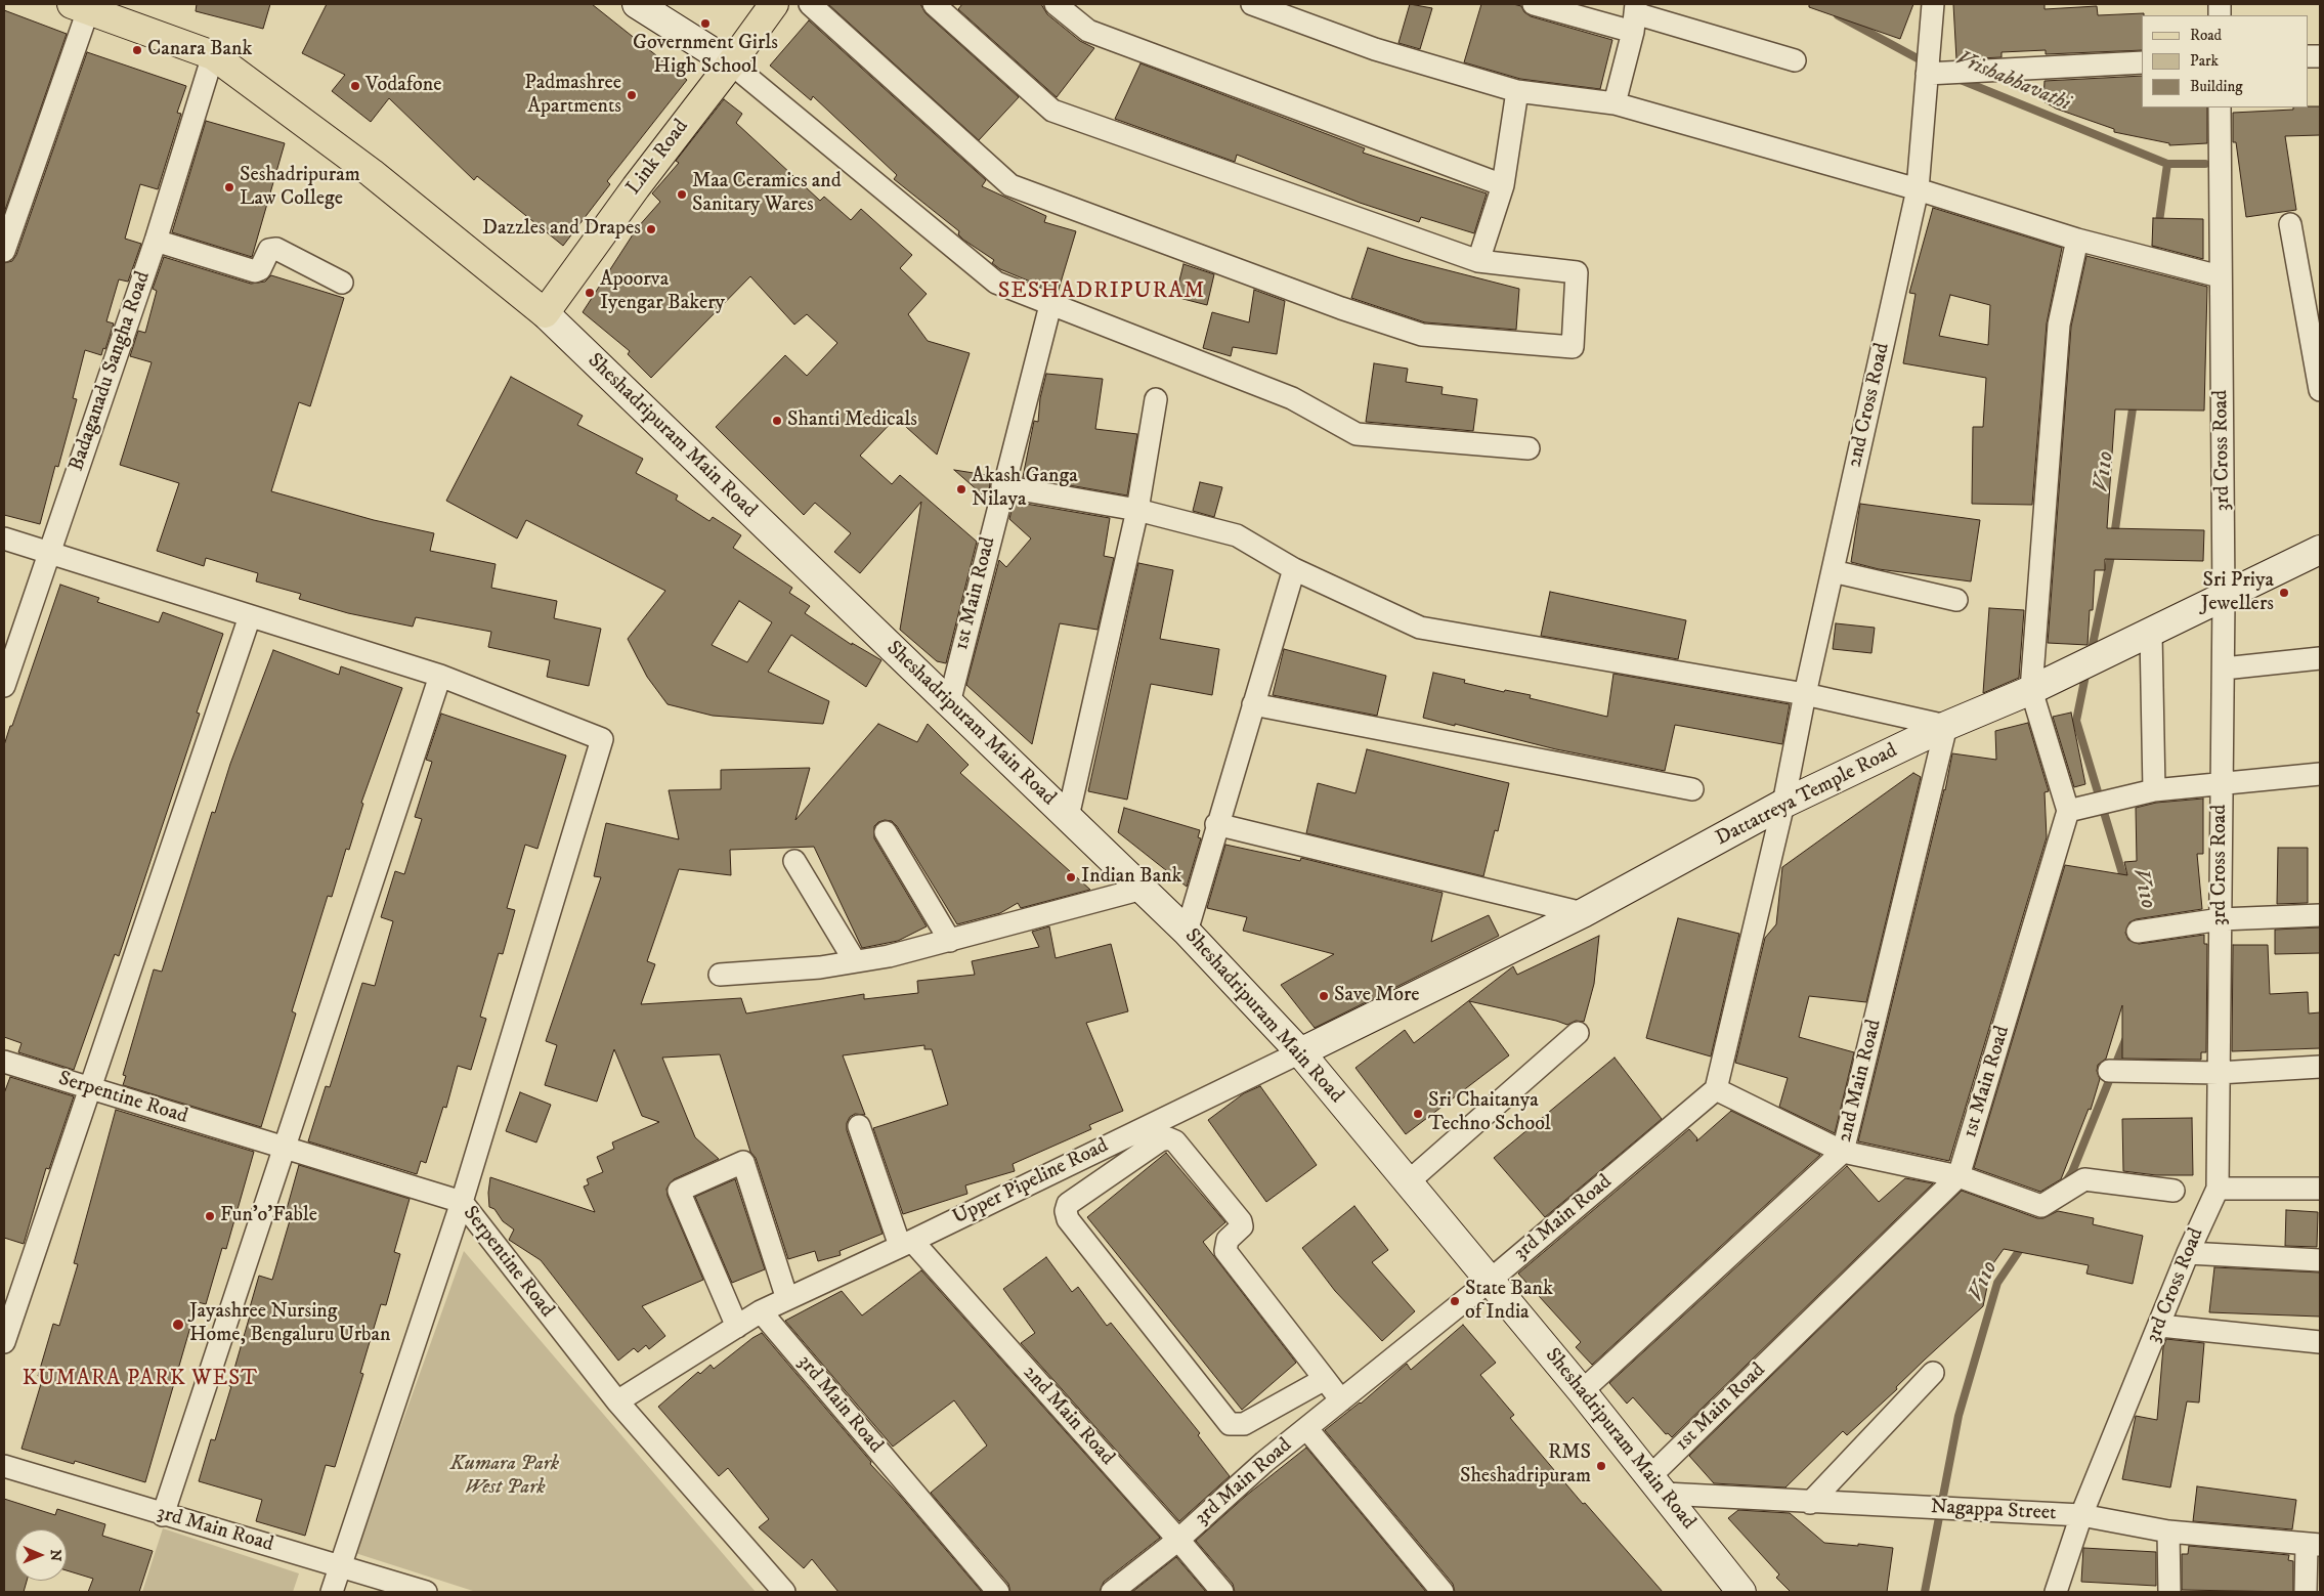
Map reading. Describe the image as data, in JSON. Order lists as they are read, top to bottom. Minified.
{"streets":{"main road":["Link Road","Sheshadripuram Main Road"],"street":["Badaganadu Sangha Road","2nd Cross Road","3rd Cross Road","1st Main Road","Dattatreya Temple Road","2nd Main Road","Serpentine Road","Upper Pipeline Road","3rd Main Road","Nagappa Street"]},"crossings":[["Link Road","Sheshadripuram Main Road"],["Badaganadu Sangha Road","Sheshadripuram Main Road"],["2nd Cross Road","Dattatreya Temple Road"],["Sheshadripuram Main Road","1st Main Road"],["Sheshadripuram Main Road","Dattatreya Temple Road"],["Sheshadripuram Main Road","2nd Main Road"],["Sheshadripuram Main Road","Upper Pipeline Road"],["Sheshadripuram Main Road","3rd Main Road"],["Sheshadripuram Main Road","Nagappa Street"],["3rd Cross Road","Dattatreya Temple Road"],["3rd Cross Road","Nagappa Street"],["1st Main Road","Nagappa Street"],["Dattatreya Temple Road","2nd Main Road"],["Dattatreya Temple Road","Upper Pipeline Road"],["2nd Main Road","Upper Pipeline Road"],["2nd Main Road","3rd Main Road"],["Serpentine Road","Upper Pipeline Road"],["Upper Pipeline Road","3rd Main Road"]],"districts":["SESHADRIPURAM","KUMARA PARK WEST"],"water":["Vrishabhavathi","V110"],"parks":["Kumara Park West Park"],"places":["Government Girls High School","Canara Bank","Vodafone","Padmashree Apartments","Seshadripuram Law College","Maa Ceramics and Sanitary Wares","Dazzles and Drapes","Apoorva Iyengar Bakery","Shanti Medicals","Akash Ganga Nilaya","Sri Priya Jewellers","Indian Bank","Save More","Sri Chaitanya Techno School","Fun'o'Fable","State Bank of India","Jayashree Nursing Home, Bengaluru Urban","RMS Sheshadripuram"],"legend":["Road","Park","Building"],"north":"right"}
